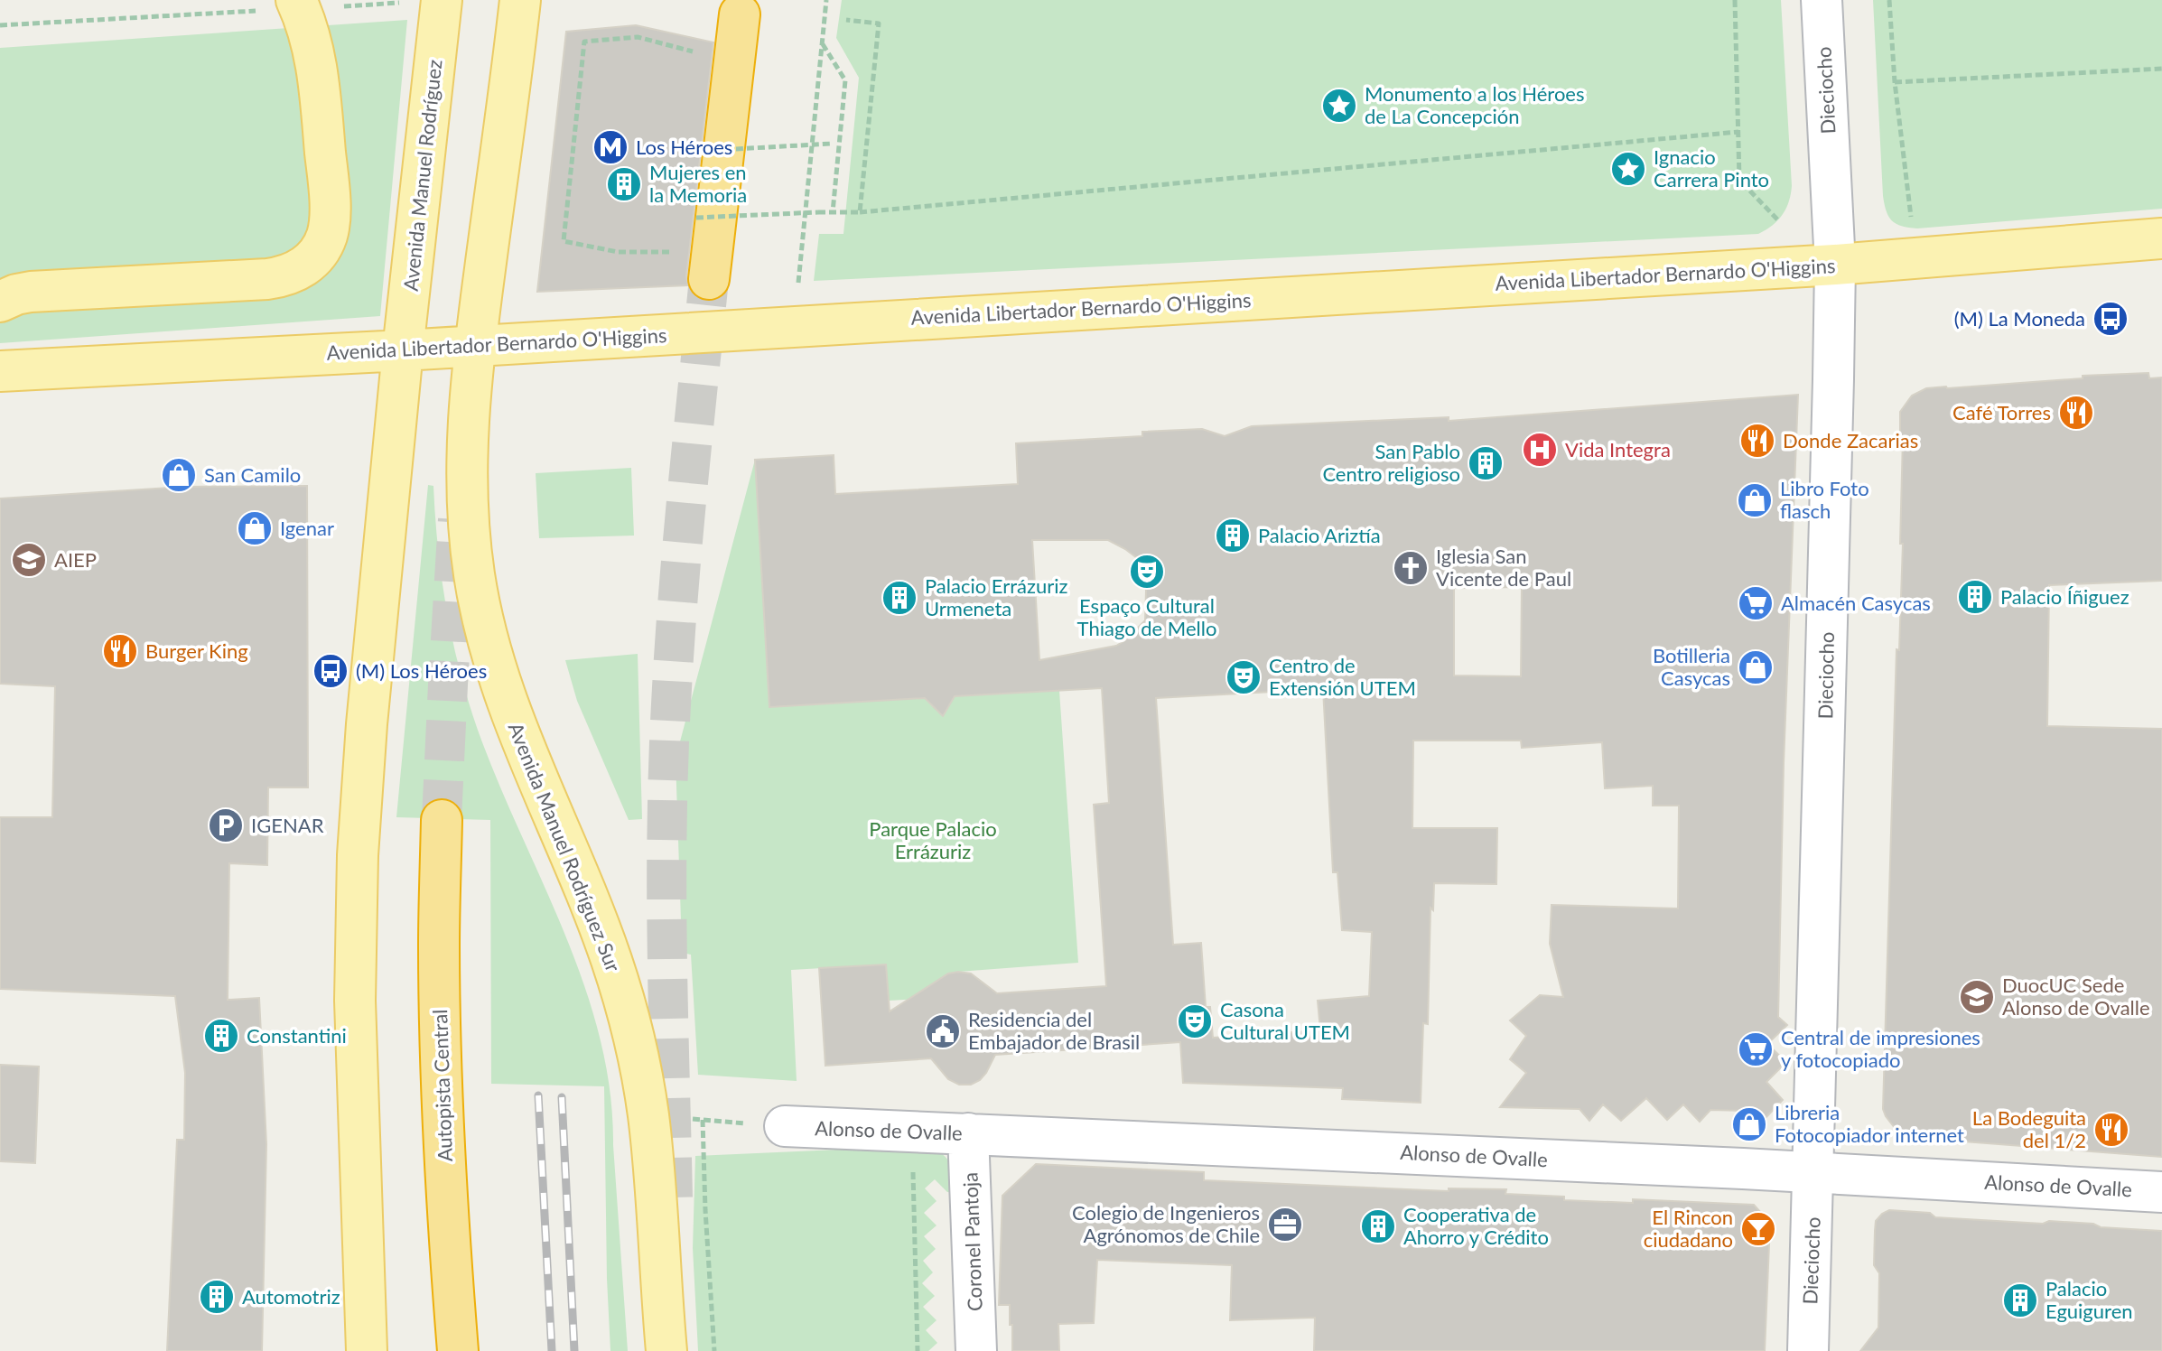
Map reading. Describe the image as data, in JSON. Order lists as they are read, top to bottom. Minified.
{"streets":{"highway":["Autopista Central"],"main road":["Avenida Manuel Rodríguez","Avenida Libertador Bernardo O'Higgins","Avenida Manuel Rodríguez Sur"],"street":["Dieciocho","Alonso de Ovalle","Coronel Pantoja"]},"crossings":[["Dieciocho","Avenida Libertador Bernardo O'Higgins"],["Dieciocho","Alonso de Ovalle"],["Avenida Manuel Rodríguez","Avenida Libertador Bernardo O'Higgins"],["Avenida Libertador Bernardo O'Higgins","Avenida Manuel Rodríguez Sur"],["Alonso de Ovalle","Coronel Pantoja"]],"parks":["Parque Palacio Errázuriz"],"places":{"place":["Monumento a los Héroes de La Concepción","Ignacio Carrera Pinto"],"metro station":["Los Héroes"],"building":["Mujeres en la Memoria","San Pablo Centro religioso","Palacio Ariztía","Palacio Íñiguez","Palacio Errázuriz Urmeneta","Constantini","Cooperativa de Ahorro y Crédito","Automotriz","Palacio Eguiguren"],"bus stop":["(M) La Moneda","(M) Los Héroes"],"restaurant":["Café Torres","Donde Zacarias","Burger King","La Bodeguita del 1/2"],"hospital":["Vida Integra"],"shop":["San Camilo","Libro Foto flasch","Igenar","Botilleria Casycas","Libreria Fotocopiador internet"],"school or university":["AIEP","DuocUC Sede Alonso de Ovalle"],"church":["Iglesia San Vicente de Paul"],"theatre":["Espaço Cultural Thiago de Mello","Centro de Extensión UTEM","Casona Cultural UTEM"],"supermarket":["Almacén Casycas","Central de impresiones y fotocopiado"],"parking":["IGENAR"],"public building":["Residencia del Embajador de Brasil"],"office":["Colegio de Ingenieros Agrónomos de Chile"],"bar":["El Rincon ciudadano"]}}
